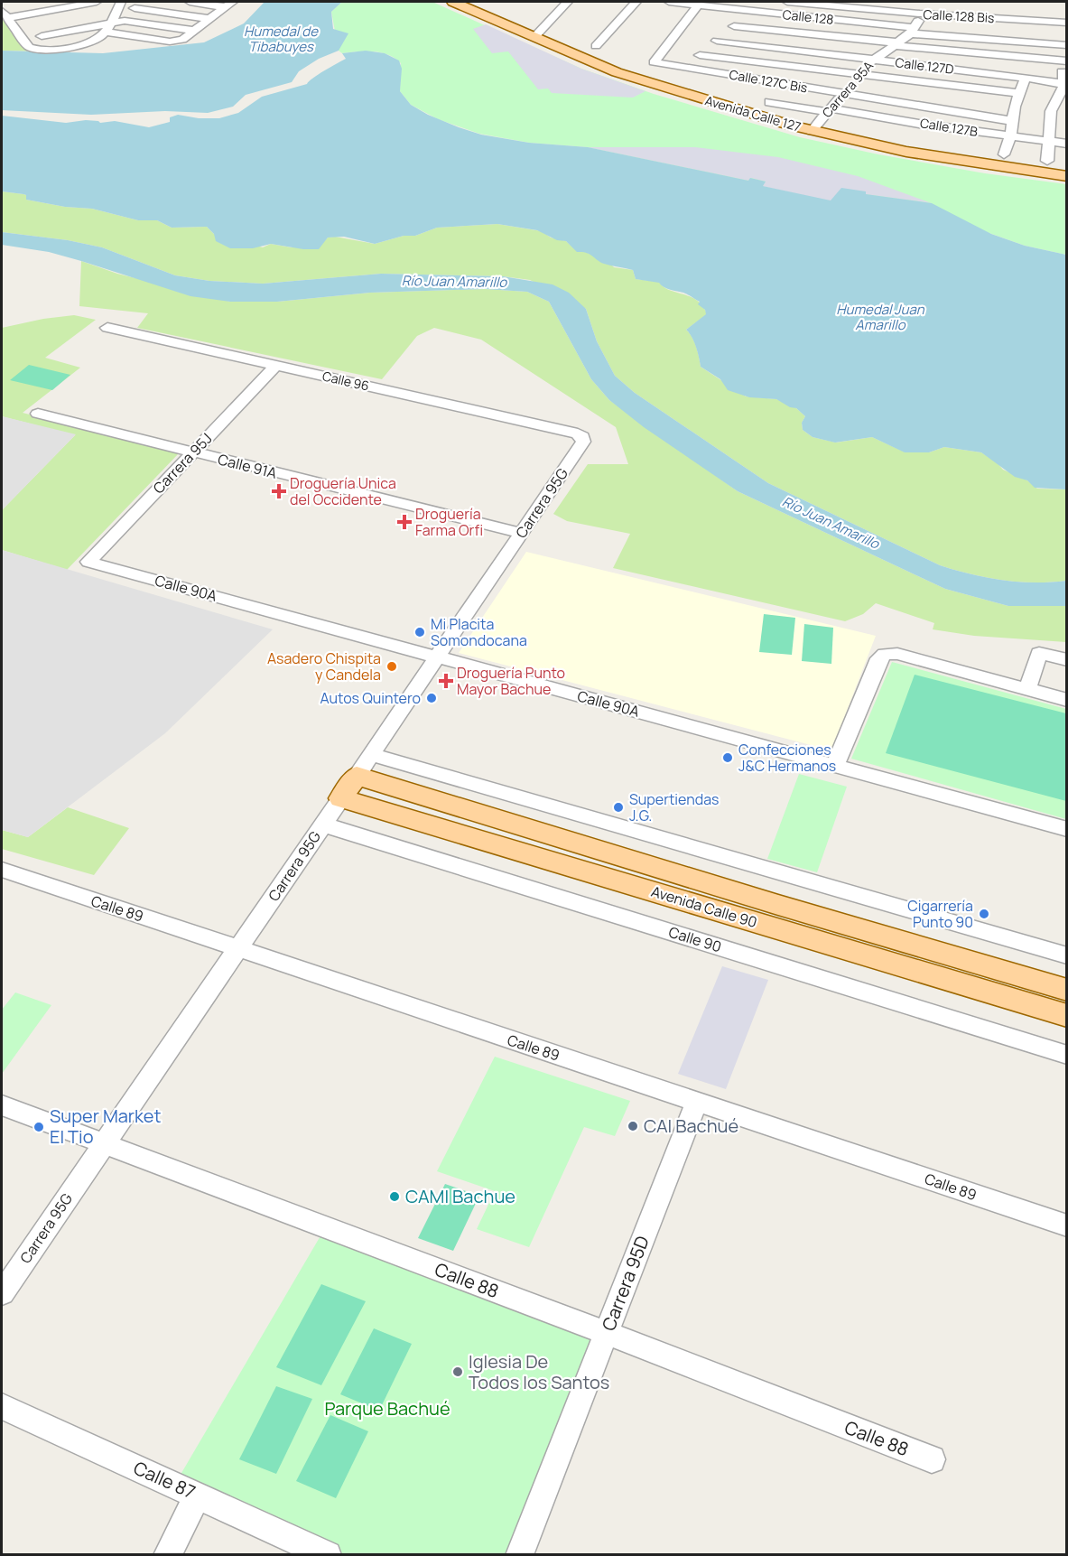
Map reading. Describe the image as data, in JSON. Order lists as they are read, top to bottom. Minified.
{"streets":{"main road":["Avenida Calle 127","Carrera 95G","Avenida Calle 90"],"street":["Calle 128 Bis","Calle 128","Calle 127D","Calle 127C Bis","Carrera 95A","Calle 127B","Calle 96","Carrera 95J","Calle 91A","Calle 90A","Calle 89","Calle 90","Calle 88","Carrera 95D","Calle 87"]},"crossings":[["Calle 128","Calle 127C Bis"],["Calle 128","Carrera 95A"],["Calle 127D","Carrera 95A"],["Calle 127C Bis","Carrera 95A"],["Carrera 95A","Avenida Calle 127"],["Carrera 95A","Calle 127B"],["Avenida Calle 127","Calle 127B"],["Calle 96","Carrera 95J"],["Calle 96","Carrera 95G"],["Carrera 95J","Calle 91A"],["Carrera 95J","Calle 90A"],["Calle 91A","Carrera 95G"],["Carrera 95G","Calle 90A"],["Carrera 95G","Avenida Calle 90"],["Carrera 95G","Calle 89"],["Carrera 95G","Calle 90"],["Carrera 95G","Calle 88"],["Calle 89","Carrera 95D"],["Calle 88","Carrera 95D"]],"water":["Humedal de Tibabuyes","Río Juan Amarillo","Humedal Juan Amarillo"],"parks":["Parque Bachué"],"places":{"health":["Droguería Unica del Occidente","Droguería Farma Orfi","Droguería Punto Mayor Bachue"],"other":["Mi Placita Somondocana","Asadero Chispita y Candela","Autos Quintero","Confecciones J&C Hermanos","Supertiendas J.G.","Cigarrería Punto 90","CAI Bachué","Super Market El Tio","CAMI Bachue","Iglesia De Todos los Santos"]}}
